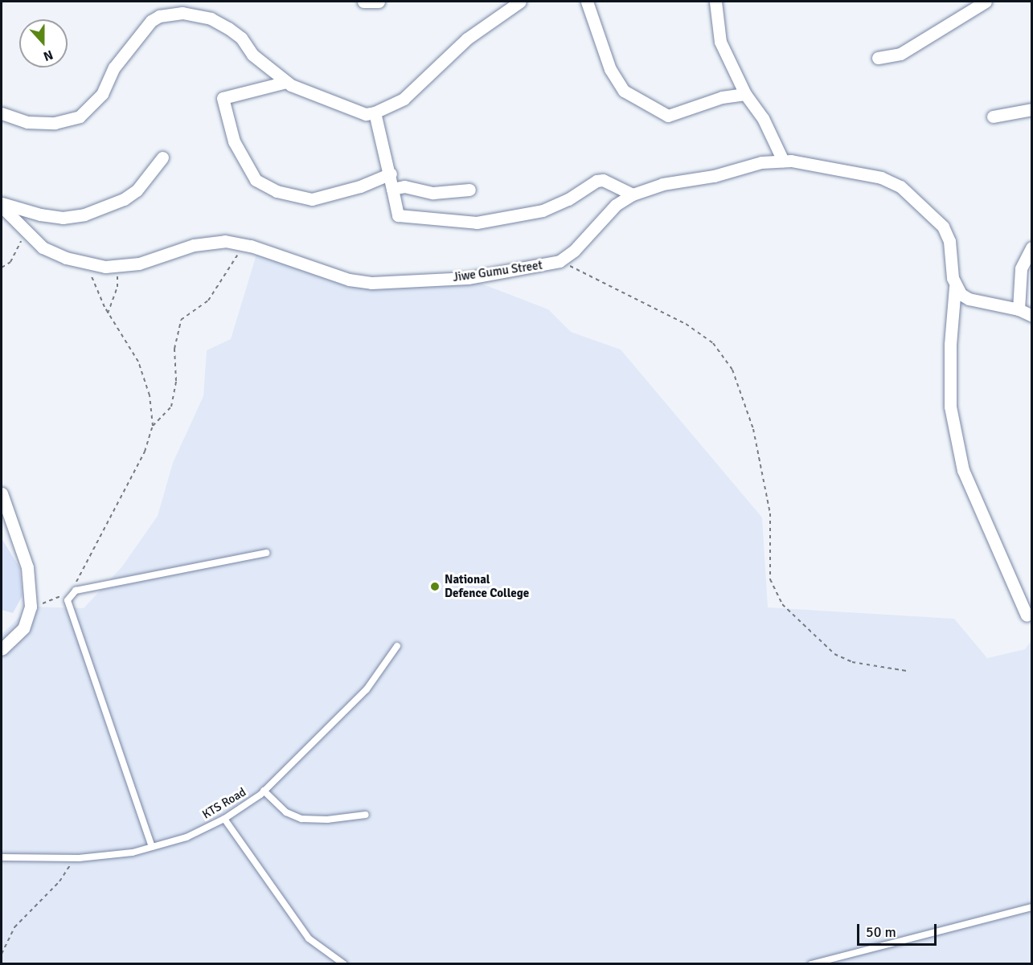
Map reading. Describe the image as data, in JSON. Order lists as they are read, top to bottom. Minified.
{"streets":{"street":["Jiwe Gumu Street"],"lane":["KTS Road"]},"places":["National Defence College"],"scale_bar":"50 m","north":"bottom"}
